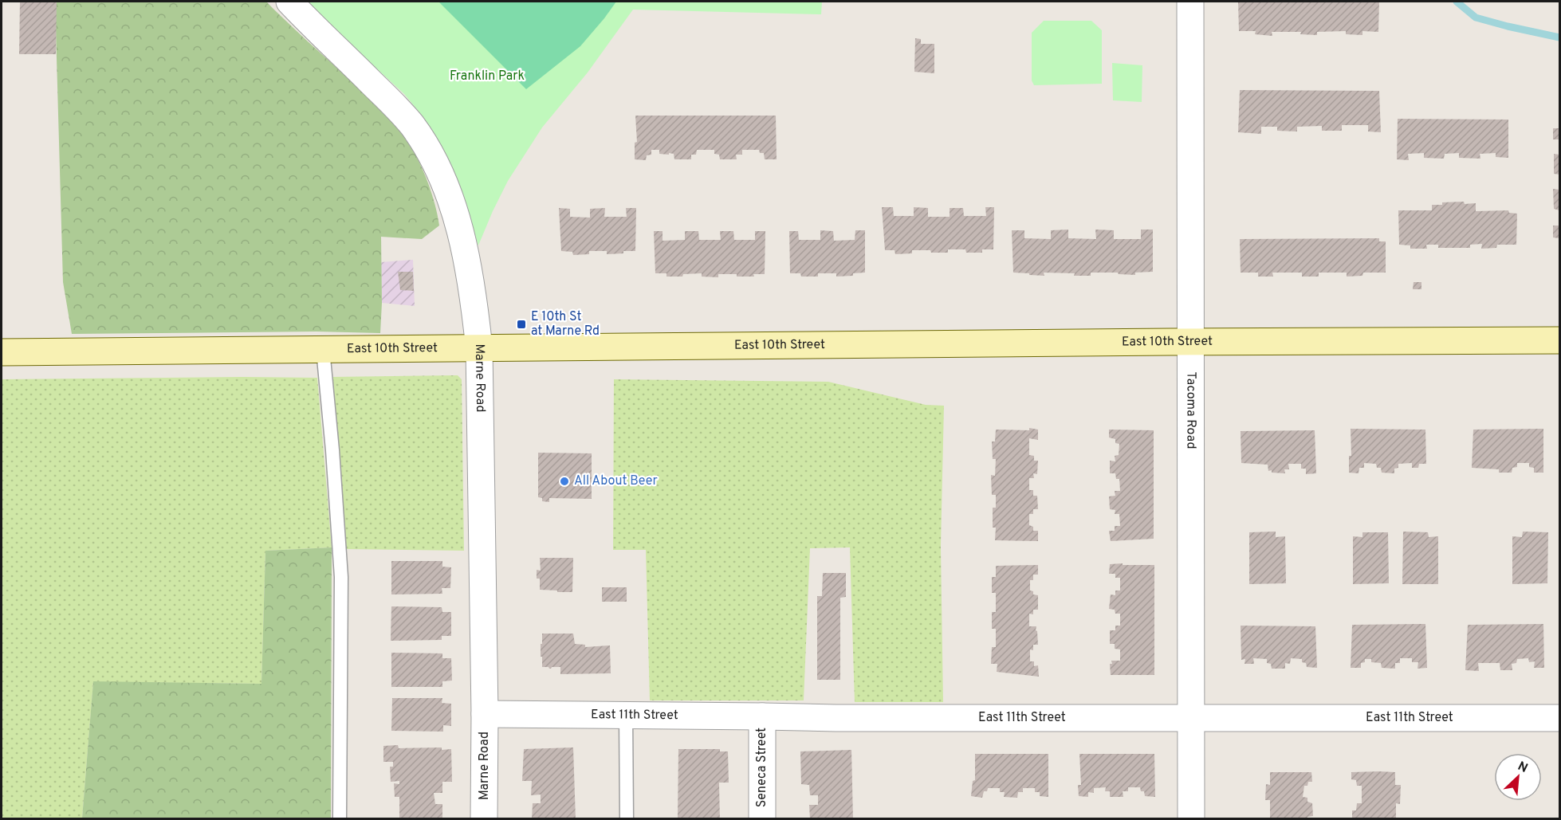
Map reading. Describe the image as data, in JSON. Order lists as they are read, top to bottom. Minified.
{"streets":{"street":["East 10th Street","Marne Road","Tacoma Road","East 11th Street","Seneca Street"]},"crossings":[["East 10th Street","Marne Road"],["East 10th Street","Tacoma Road"],["Marne Road","East 11th Street"],["Tacoma Road","East 11th Street"],["East 11th Street","Seneca Street"]],"parks":["Franklin Park"],"places":{"transit":["E 10th St at Marne Rd"],"other":["All About Beer"]},"north":"top right"}
